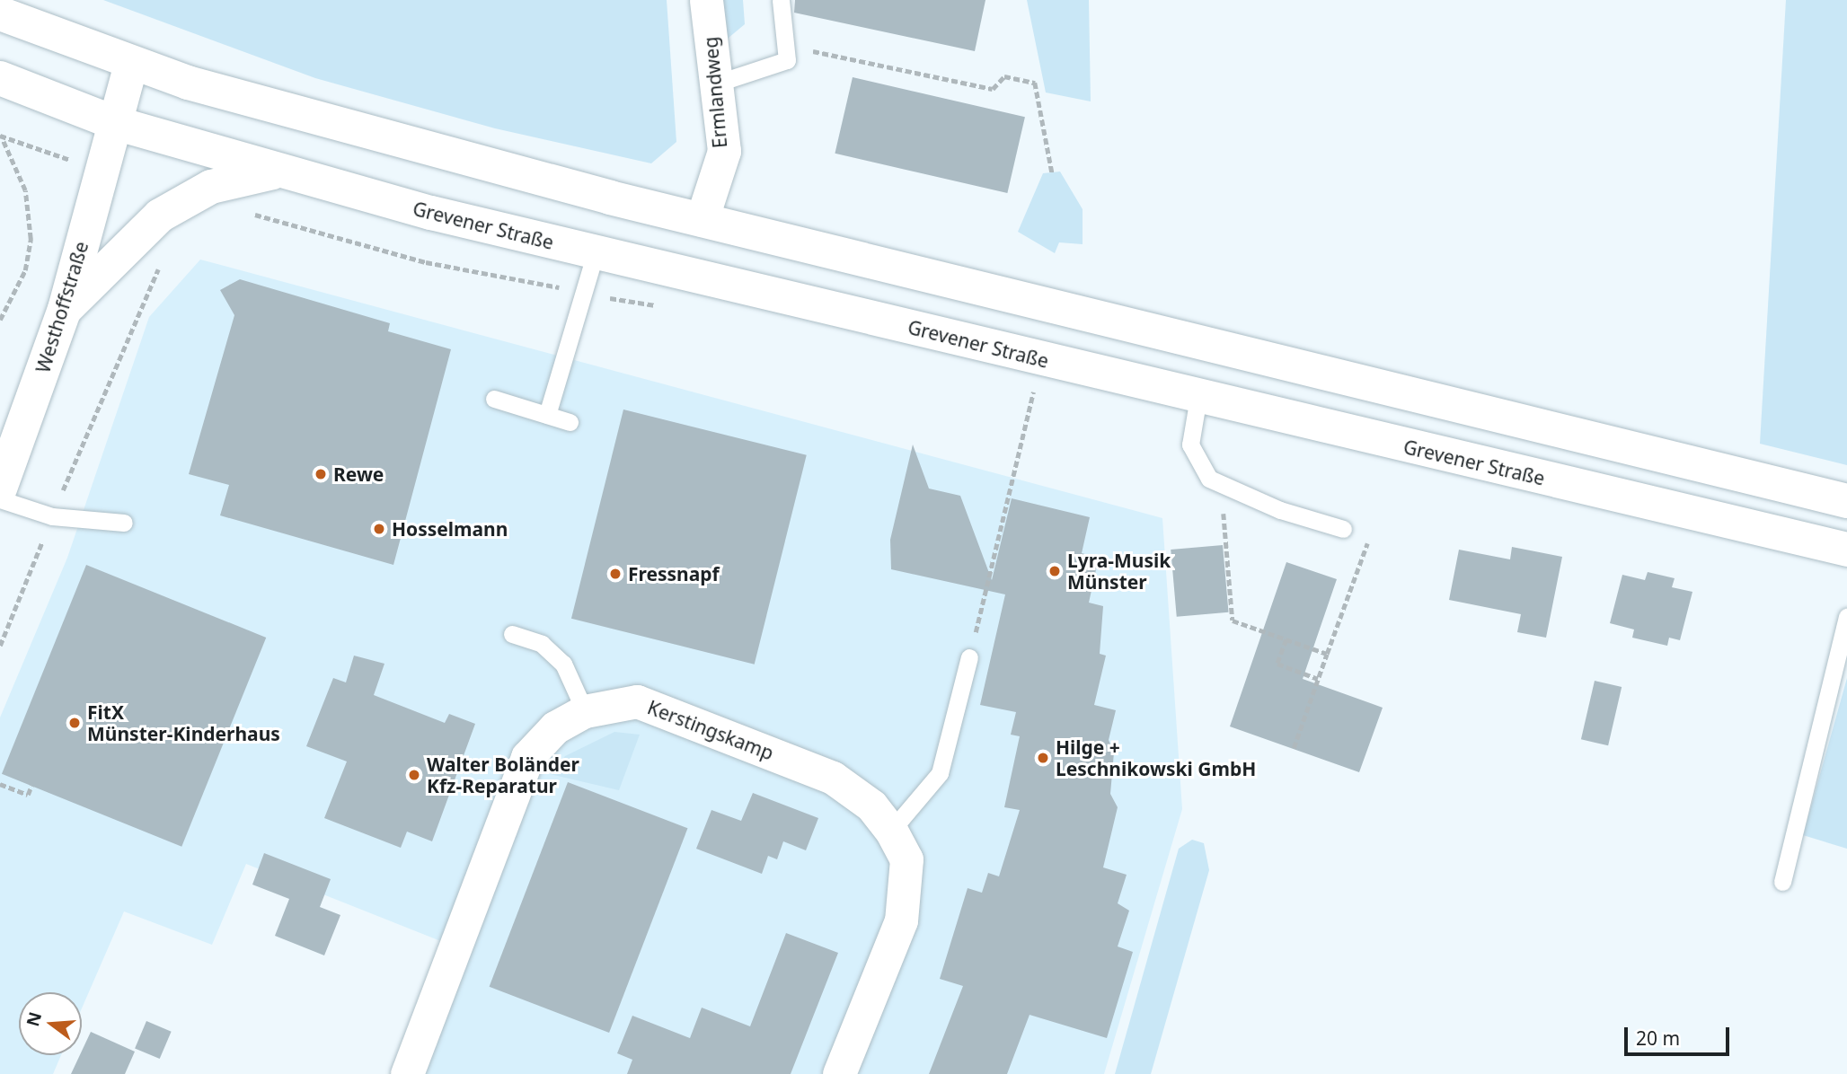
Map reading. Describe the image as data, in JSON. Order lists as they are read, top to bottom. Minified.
{"streets":{"main road":["Grevener Straße","Westhoffstraße"],"street":["Ermlandweg","Kerstingskamp"]},"crossings":[["Grevener Straße","Westhoffstraße"]],"places":["Rewe","Hosselmann","Lyra-Musik Münster","Fressnapf","FitX Münster-Kinderhaus","Hilge + Leschnikowski GmbH","Walter Boländer Kfz-Reparatur"],"scale_bar":"20 m","north":"left"}
